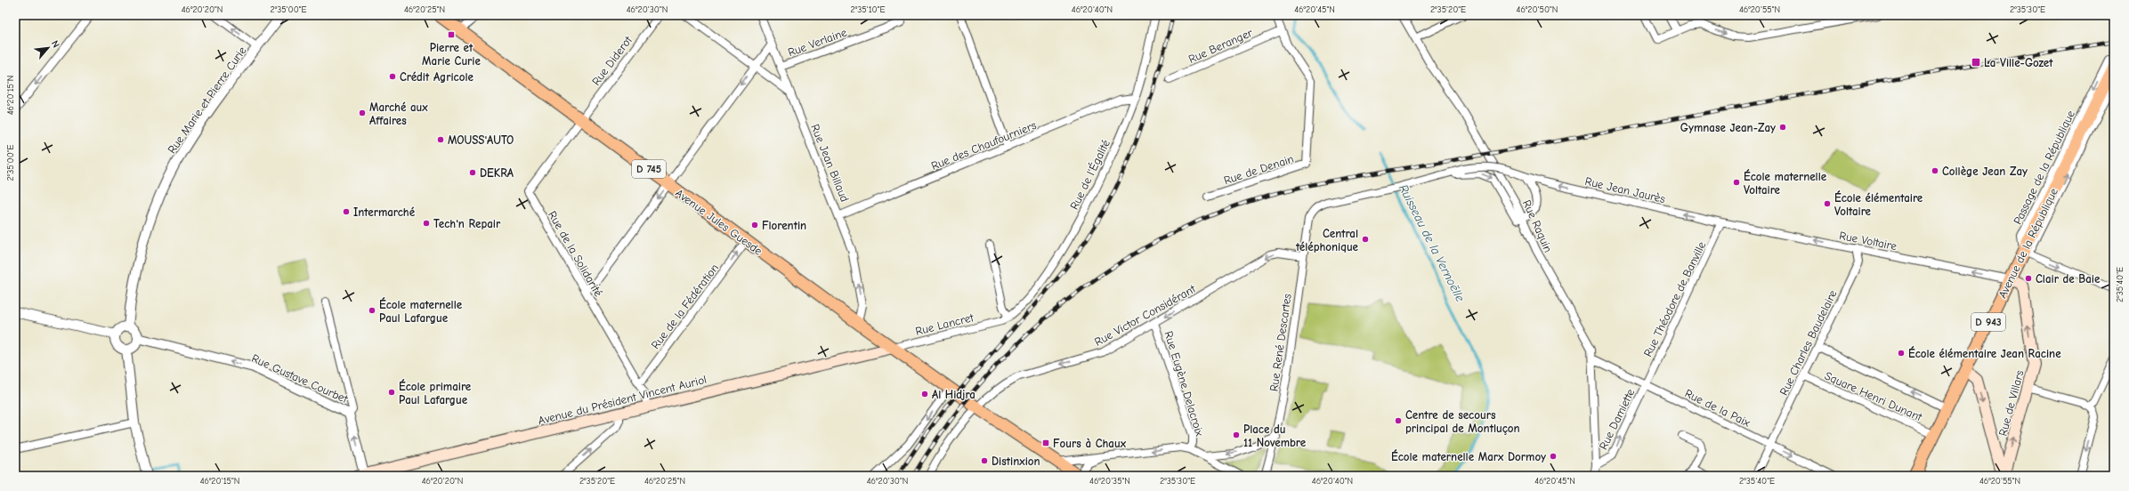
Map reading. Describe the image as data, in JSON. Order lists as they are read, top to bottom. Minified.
{"streets":{"main road":["D 745","Avenue Jules Guesde","Avenue de la République","D 943","Avenue du Président Vincent Auriol","Rue de Villars"],"street":["Rue Verlaine","Rue Beranger","Rue Diderot","Rue Marie et Pierre Curie","Rue des Chaufourniers","Rue Jean Billaud","Passage de la République","Rue de Denain","Rue de l'Égalité","Rue Jean Jaurès","Rue Raquin","Rue Voltaire","Rue de la Solidarité","Rue Théodore de Banville","Rue de la Fédération","Rue Victor Considérant","Rue Lancret","Rue René Descartes","Rue Charles Baudelaire","Rue Gustave Courbet","Rue Eugène Delacroix","Square Henri Dunant","Rue de la Paix","Rue Damiette"]},"crossings":[["Rue Verlaine","Rue Jean Billaud"],["Rue Beranger","Rue de Denain"],["Rue Diderot","Avenue Jules Guesde"],["Rue Diderot","Rue de la Solidarité"],["Rue Marie et Pierre Curie","Rue Gustave Courbet"],["Rue des Chaufourniers","Rue Jean Billaud"],["Rue des Chaufourniers","Rue de l'Égalité"],["Rue Jean Billaud","Avenue Jules Guesde"],["Passage de la République","Avenue de la République"],["Rue de l'Égalité","Rue Lancret"],["Rue Jean Jaurès","Rue Raquin"],["Rue Jean Jaurès","Rue Voltaire"],["Rue Jean Jaurès","Rue Théodore de Banville"],["Rue Jean Jaurès","Rue René Descartes"],["Avenue Jules Guesde","Rue de la Solidarité"],["Avenue Jules Guesde","Rue de la Fédération"],["Avenue Jules Guesde","Rue Victor Considérant"],["Avenue Jules Guesde","Rue Lancret"],["Avenue Jules Guesde","Avenue du Président Vincent Auriol"],["Rue Raquin","Rue de la Paix"],["Rue Raquin","Rue Damiette"],["Rue Voltaire","Avenue de la République"],["Rue Voltaire","Rue Théodore de Banville"],["Rue Voltaire","Rue Charles Baudelaire"],["Rue Voltaire","Rue de Villars"],["Avenue de la République","Square Henri Dunant"],["Avenue de la République","Rue de Villars"],["Rue de la Solidarité","Rue de la Fédération"],["Rue de la Solidarité","Avenue du Président Vincent Auriol"],["Rue Théodore de Banville","Rue de la Paix"],["Rue Théodore de Banville","Rue Damiette"],["Rue Victor Considérant","Rue René Descartes"],["Rue Victor Considérant","Rue Eugène Delacroix"],["Rue Lancret","Avenue du Président Vincent Auriol"],["Rue Charles Baudelaire","Square Henri Dunant"],["Rue Charles Baudelaire","Rue de la Paix"],["Rue Gustave Courbet","Avenue du Président Vincent Auriol"],["Rue de la Paix","Rue Damiette"]],"one_way":["Rue Voltaire","Rue de la Fédération","Rue Victor Considérant","Rue Gustave Courbet","Rue Damiette"],"water":["Ruisseau de la Vernoëlle"],"places":{"transit":["Pierre et Marie Curie","La Ville-Gozet","Fours à Chaux"],"other":["Crédit Agricole","Marché aux Affaires","Gymnase Jean-Zay","MOUSS'AUTO","Collège Jean Zay","DEKRA","École maternelle Voltaire","École élémentaire Voltaire","Intermarché","Tech'n Repair","Florentin","Central téléphonique","Clair de Baie","École maternelle Paul Lafargue","École élémentaire Jean Racine","École primaire Paul Lafargue","Al Hidjra","Centre de secours principal de Montluçon","Place du 11 Novembre","École maternelle Marx Dormoy","Distinxion"]},"north":"top right","coordinates":["46°20'20\"N","2°35'00\"E","46°20'25\"N","46°20'30\"N","2°35'10\"E","46°20'40\"N","46°20'45\"N","2°35'20\"E","46°20'50\"N","46°20'55\"N","2°35'30\"E","46°20'15\"N","2°35'40\"E","46°20'35\"N"]}
